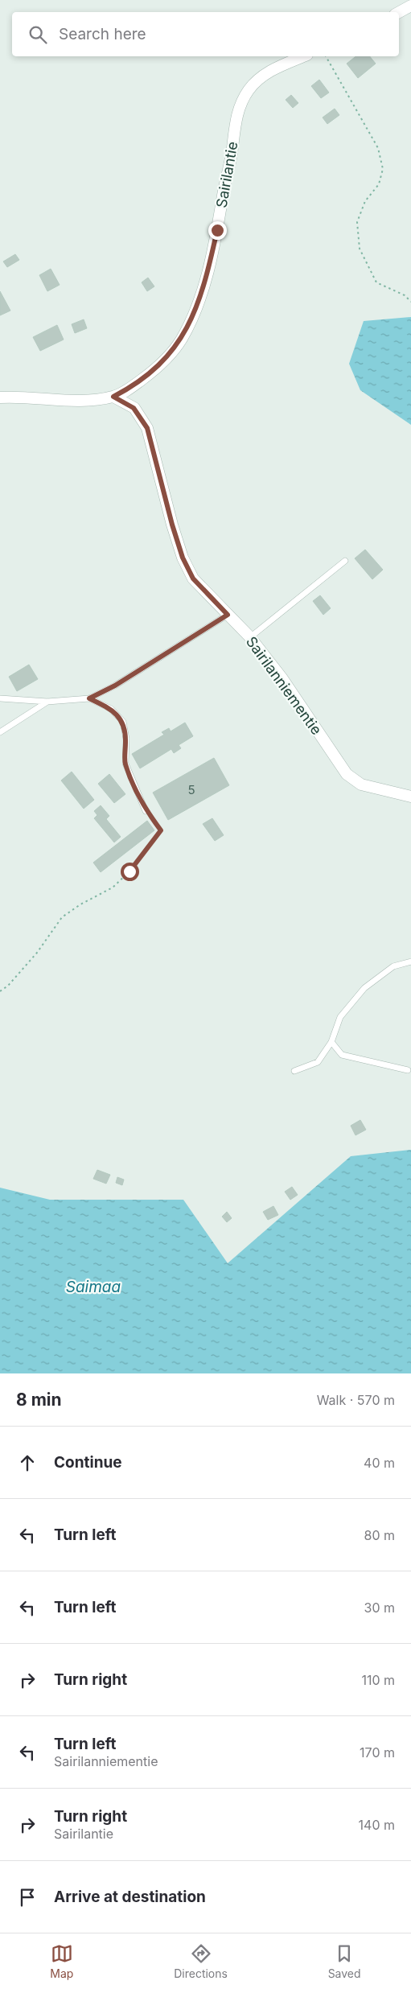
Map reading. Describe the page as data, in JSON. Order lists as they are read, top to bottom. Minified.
{"streets":{"street":["Sairilantie","Sairilanniementie"]},"crossings":[["Sairilantie","Sairilanniementie"]],"water":["Saimaa"],"house_numbers":["5"],"page":{"search":"Search here","heading":["8 min","Walk · 570 m"],"list":[["Continue","40 m"],["Turn left","80 m"],["Turn left","30 m"],["Turn right","110 m"],["Turn left","Sairilanniementie","170 m"],["Turn right","Sairilantie","140 m"],"Arrive at destination"],"nav":["Map","Directions","Saved"]}}
